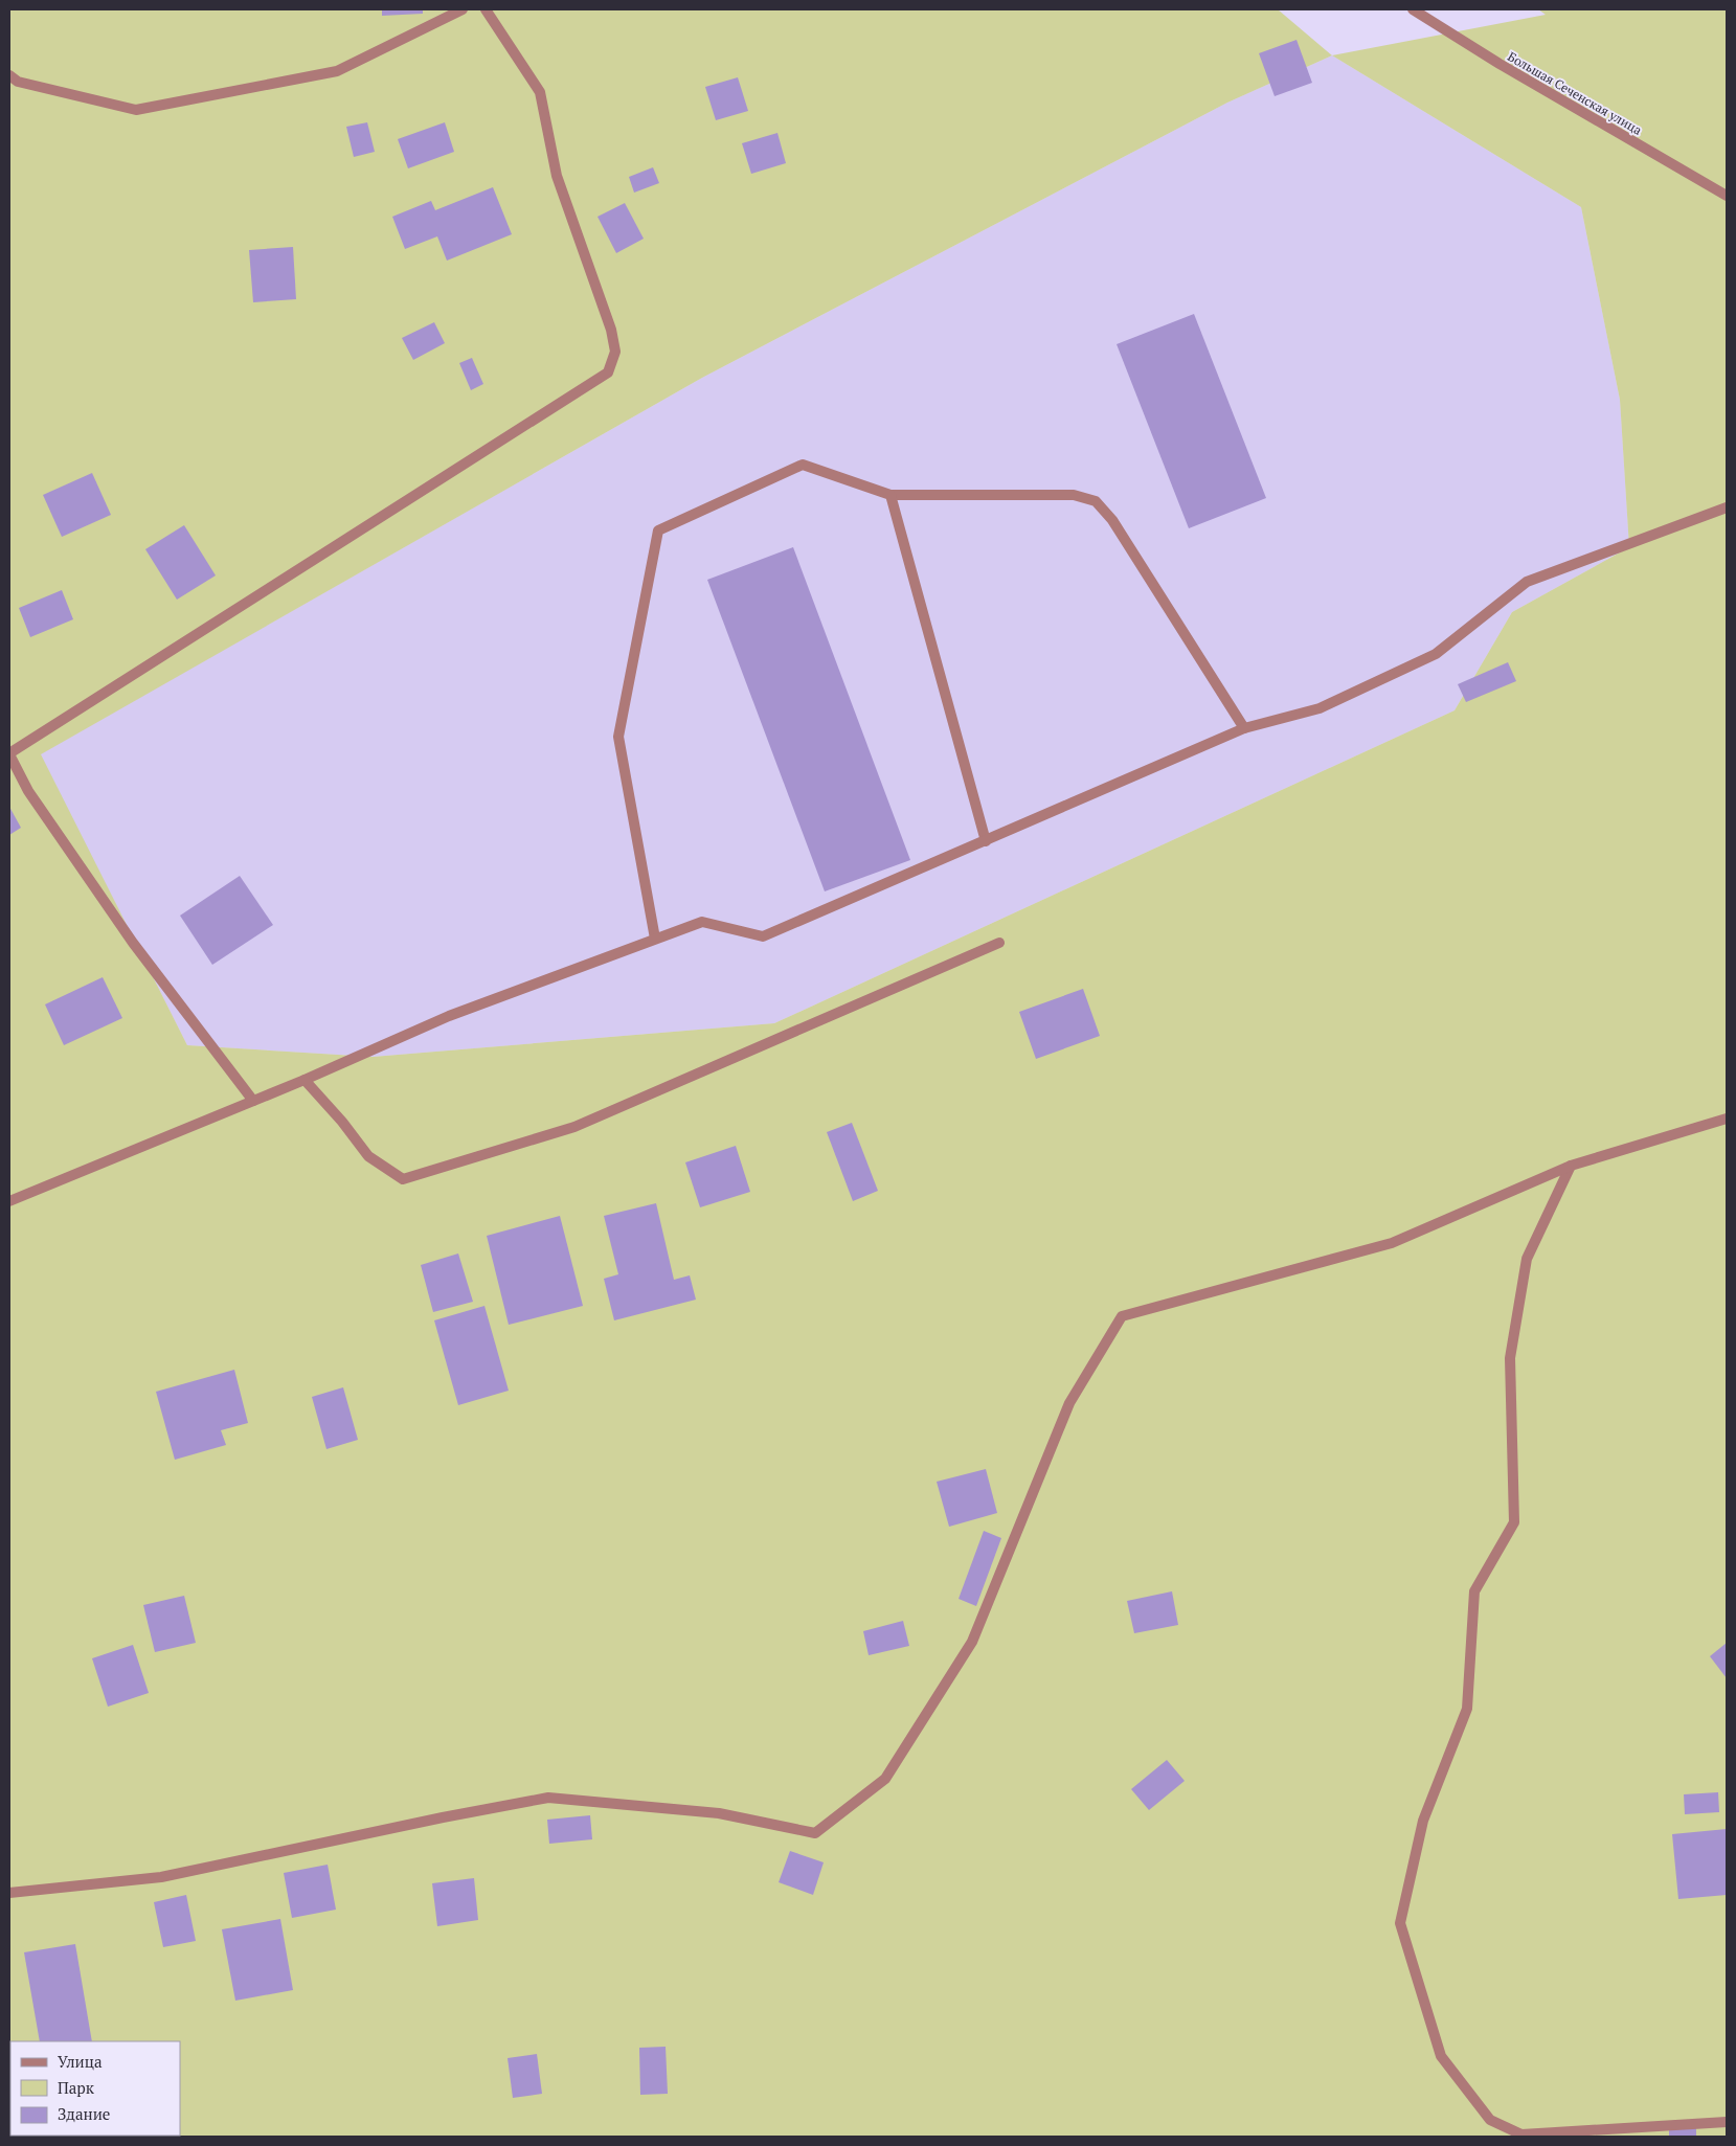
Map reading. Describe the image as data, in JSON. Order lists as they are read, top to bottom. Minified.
{"streets":{"street":["Большая Сеченская улица"]},"legend":["Улица","Парк","Здание"]}
